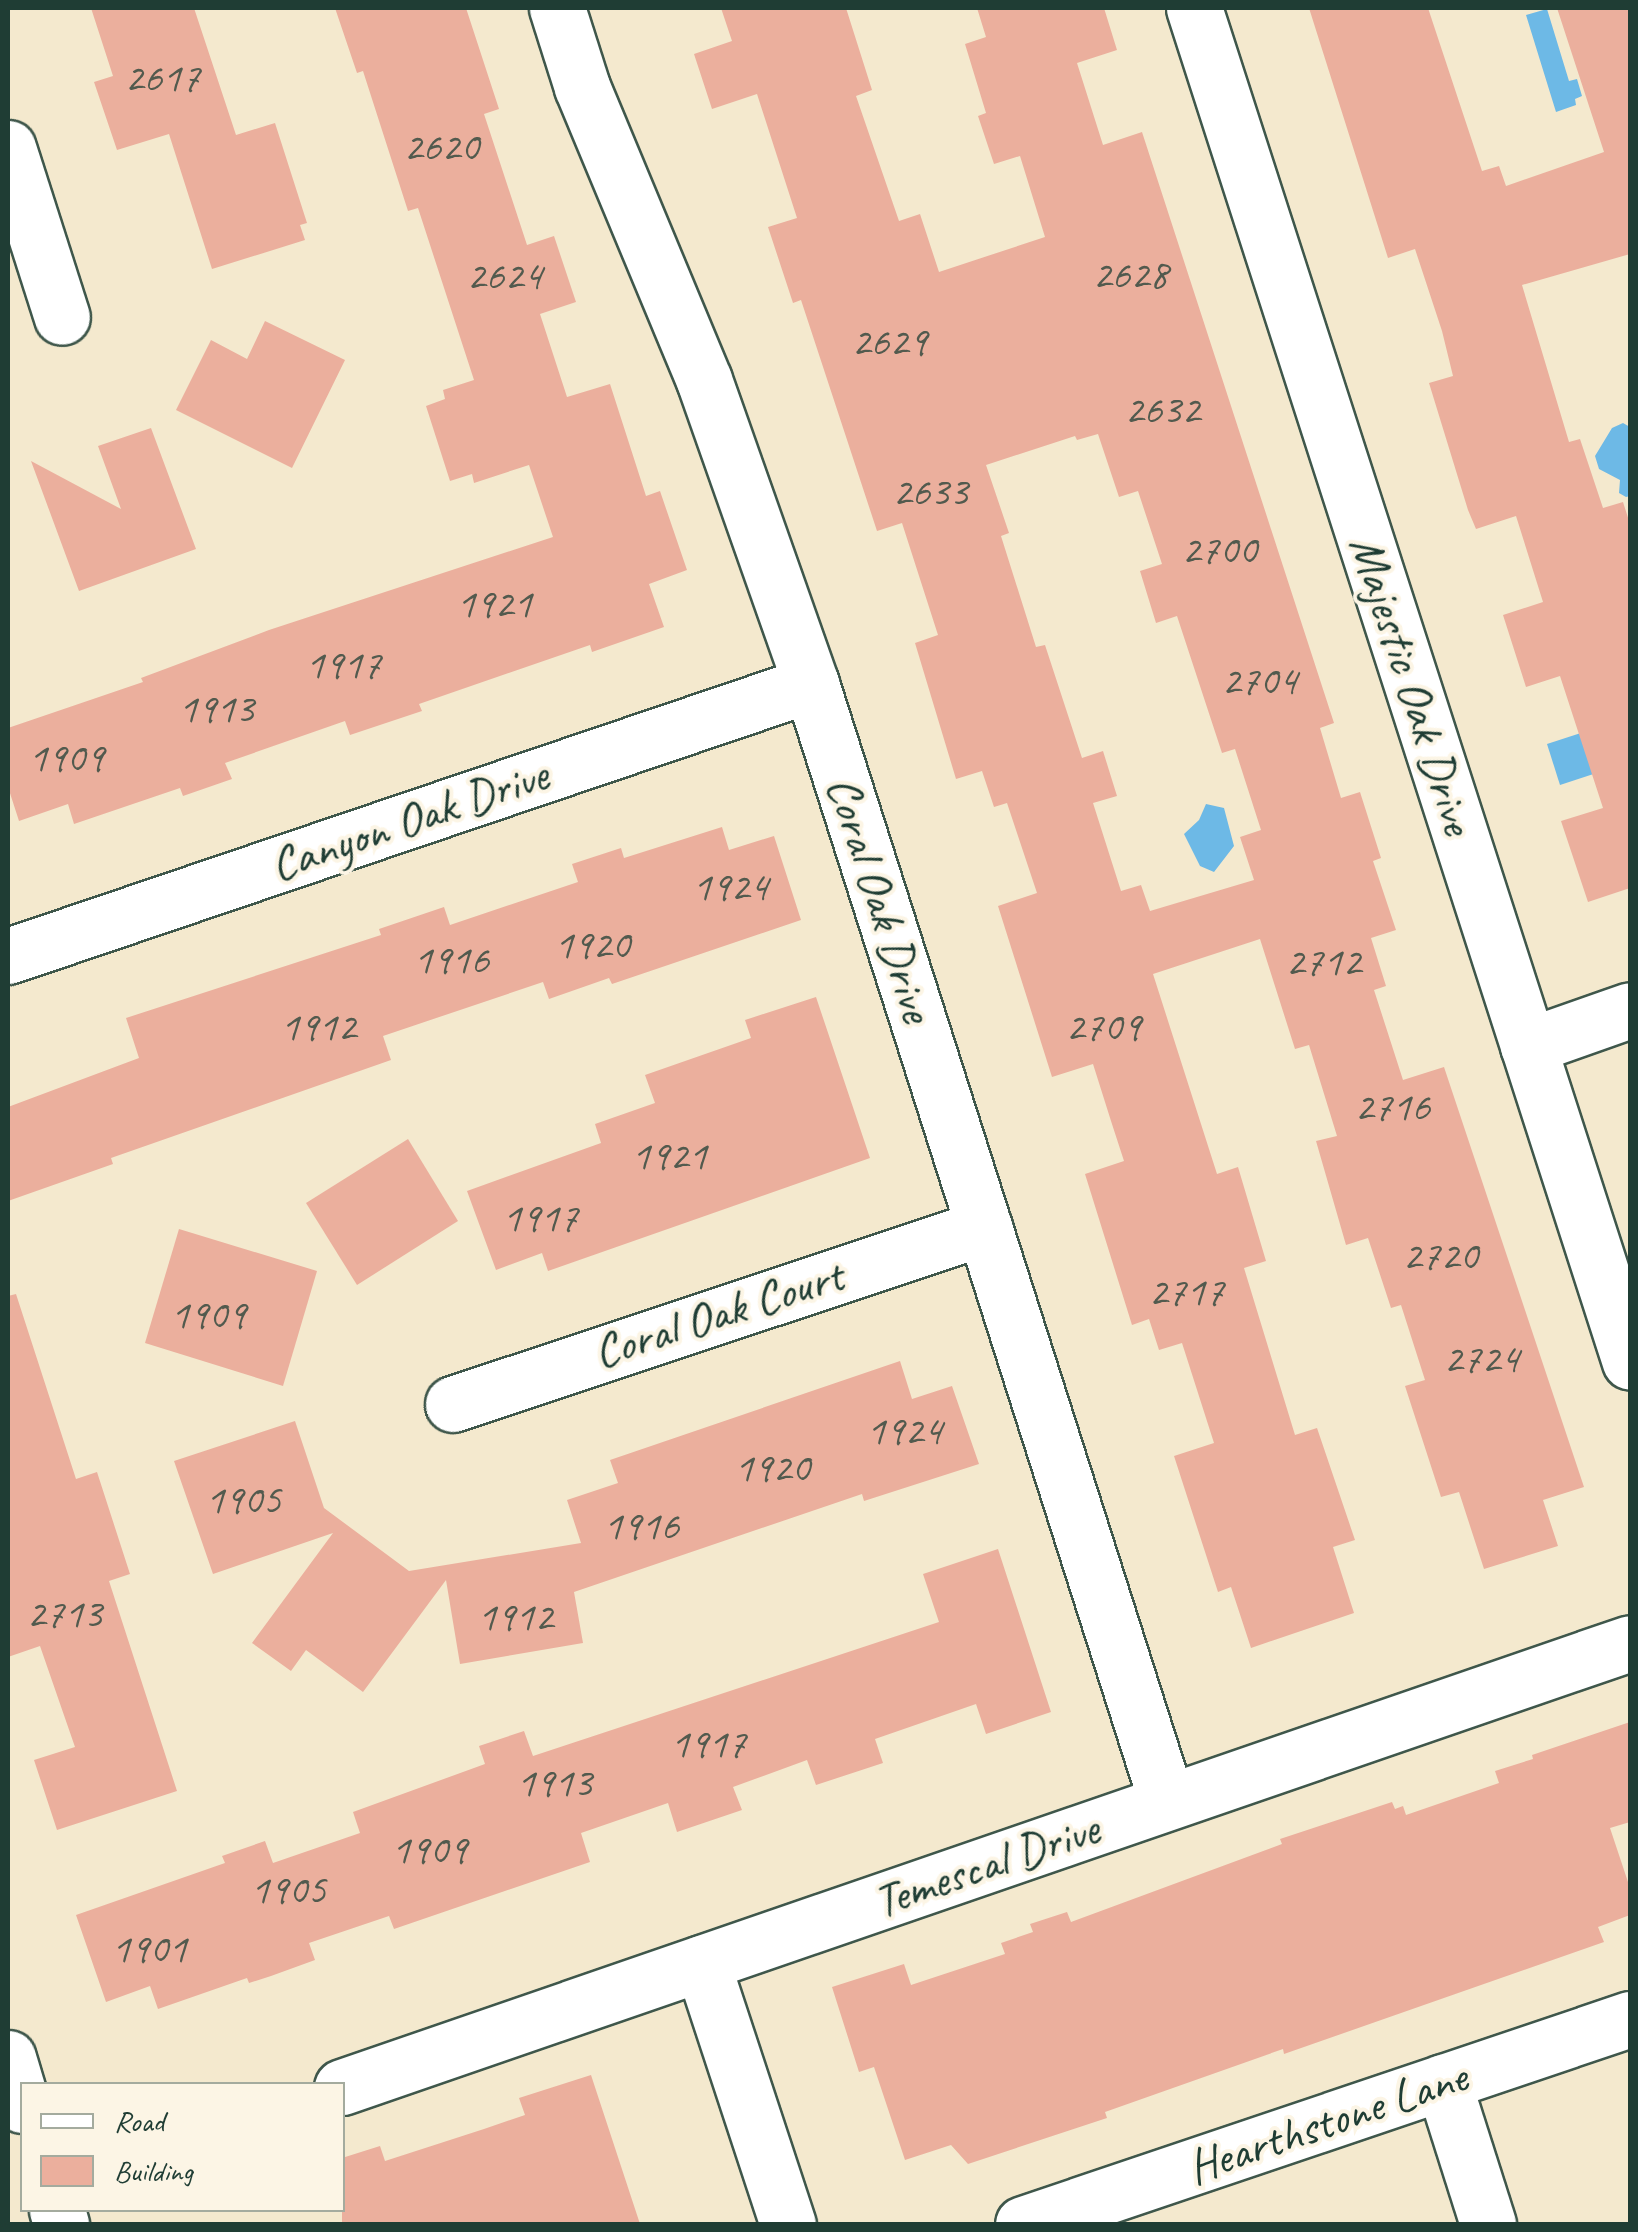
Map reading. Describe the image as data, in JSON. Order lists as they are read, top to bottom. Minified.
{"streets":{"street":["Majestic Oak Drive","Canyon Oak Drive","Coral Oak Drive","Coral Oak Court","Temescal Drive","Hearthstone Lane"]},"crossings":[["Canyon Oak Drive","Coral Oak Drive"],["Coral Oak Drive","Coral Oak Court"],["Coral Oak Drive","Temescal Drive"]],"house_numbers":["2617","2620","2628","2624","2629","2632","2633","2700","1921","1917","2704","1913","1909","1924","1920","1916","2712","1912","2709","2716","1921","1917","2720","2717","1909","2724","1924","1920","1905","1916","2713","1912","1917","1913","1909","1905","1901"],"legend":["Road","Building"]}
